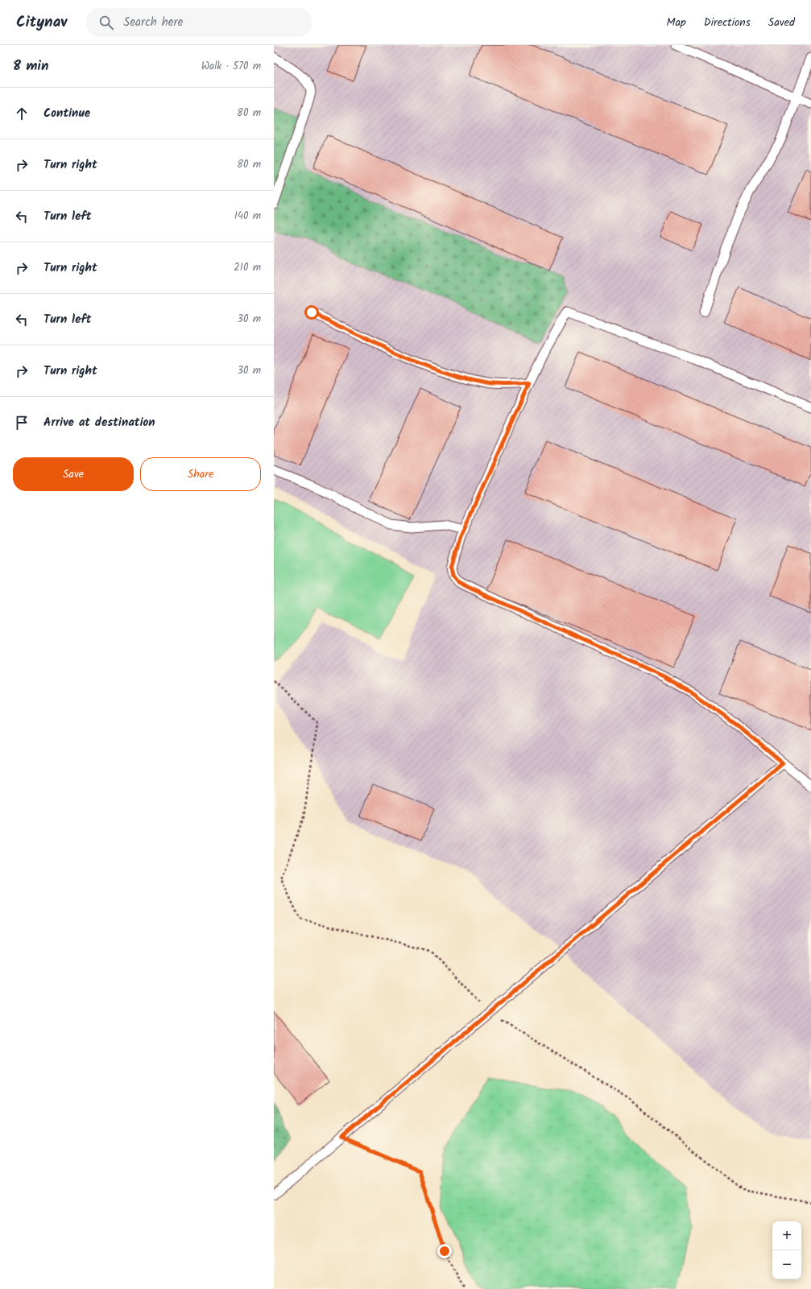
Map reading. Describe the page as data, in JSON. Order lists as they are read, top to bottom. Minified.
{"page":{"header":"Citynav","search":"Search here","nav":["Map","Directions","Saved"],"heading":["8 min","Walk · 570 m"],"list":[["Continue","80 m"],["Turn right","80 m"],["Turn left","140 m"],["Turn right","210 m"],["Turn left","30 m"],["Turn right","30 m"],"Arrive at destination"],"buttons":["Save","Share"],"map_buttons":["+","−"]}}
